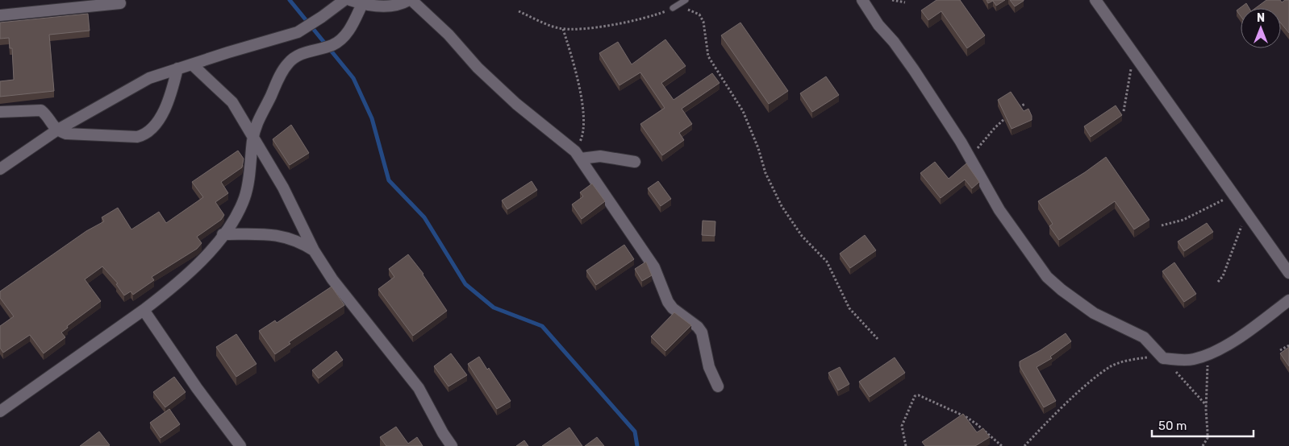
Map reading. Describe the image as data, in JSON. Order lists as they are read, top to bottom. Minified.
{"scale_bar":"50 m","north":"top"}
